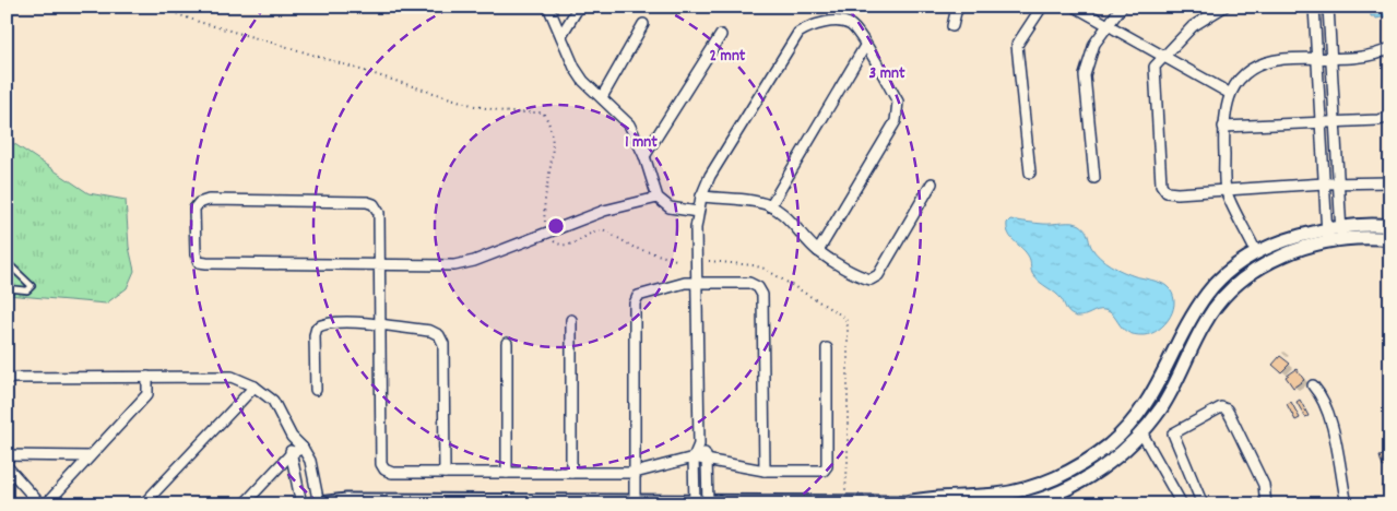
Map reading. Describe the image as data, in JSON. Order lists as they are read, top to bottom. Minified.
{"rings":["2 mnt","3 mnt","1 mnt"]}
